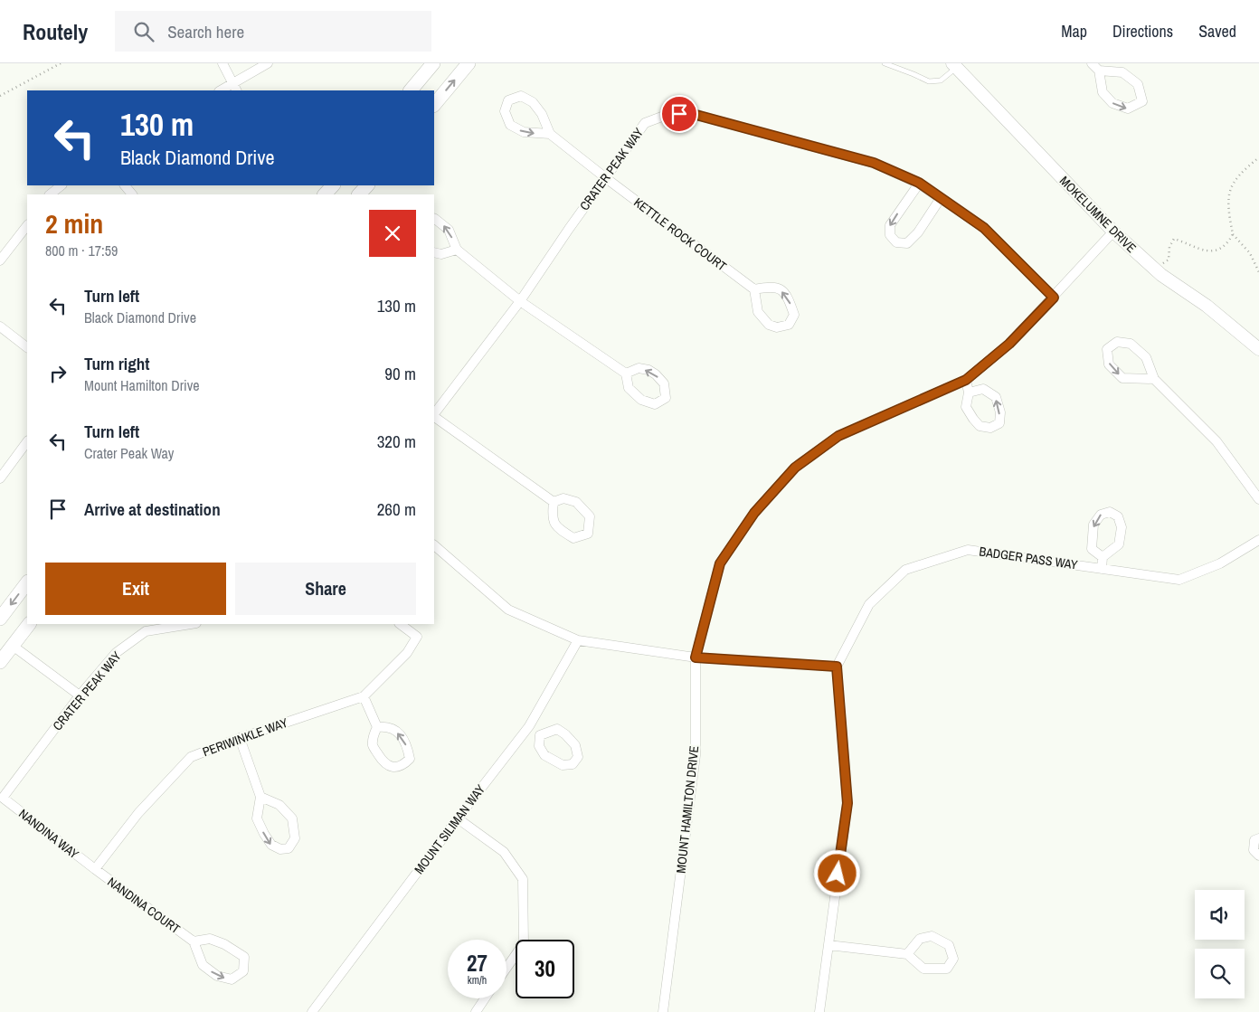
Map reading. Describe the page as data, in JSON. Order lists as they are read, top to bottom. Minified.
{"streets":{"street":["CRATER PEAK WAY","MOKELUMNE DRIVE","KETTLE ROCK COURT","BADGER PASS WAY","PERIWINKLE WAY","MOUNT HAMILTON DRIVE","MOUNT SILIMAN WAY","NANDINA WAY","NANDINA COURT"]},"crossings":[["CRATER PEAK WAY","KETTLE ROCK COURT"],["CRATER PEAK WAY","MOUNT HAMILTON DRIVE"],["CRATER PEAK WAY","NANDINA WAY"],["MOKELUMNE DRIVE","MOUNT HAMILTON DRIVE"],["PERIWINKLE WAY","NANDINA WAY"],["PERIWINKLE WAY","NANDINA COURT"],["NANDINA WAY","NANDINA COURT"]],"page":{"header":"Routely","search":"Search here","nav":["Map","Directions","Saved"],"turn":["130 m","Black Diamond Drive"],"heading":["2 min","800 m · 17:59"],"list":[{"name":"Turn left","note":"Black Diamond Drive","value":"130 m"},{"name":"Turn right","note":"Mount Hamilton Drive","value":"90 m"},{"name":"Turn left","note":"Crater Peak Way","value":"320 m"},{"name":"Arrive at destination","value":"260 m"}],"buttons":["Exit","Share"],"speed":"27 km/h","limit":"30"}}
